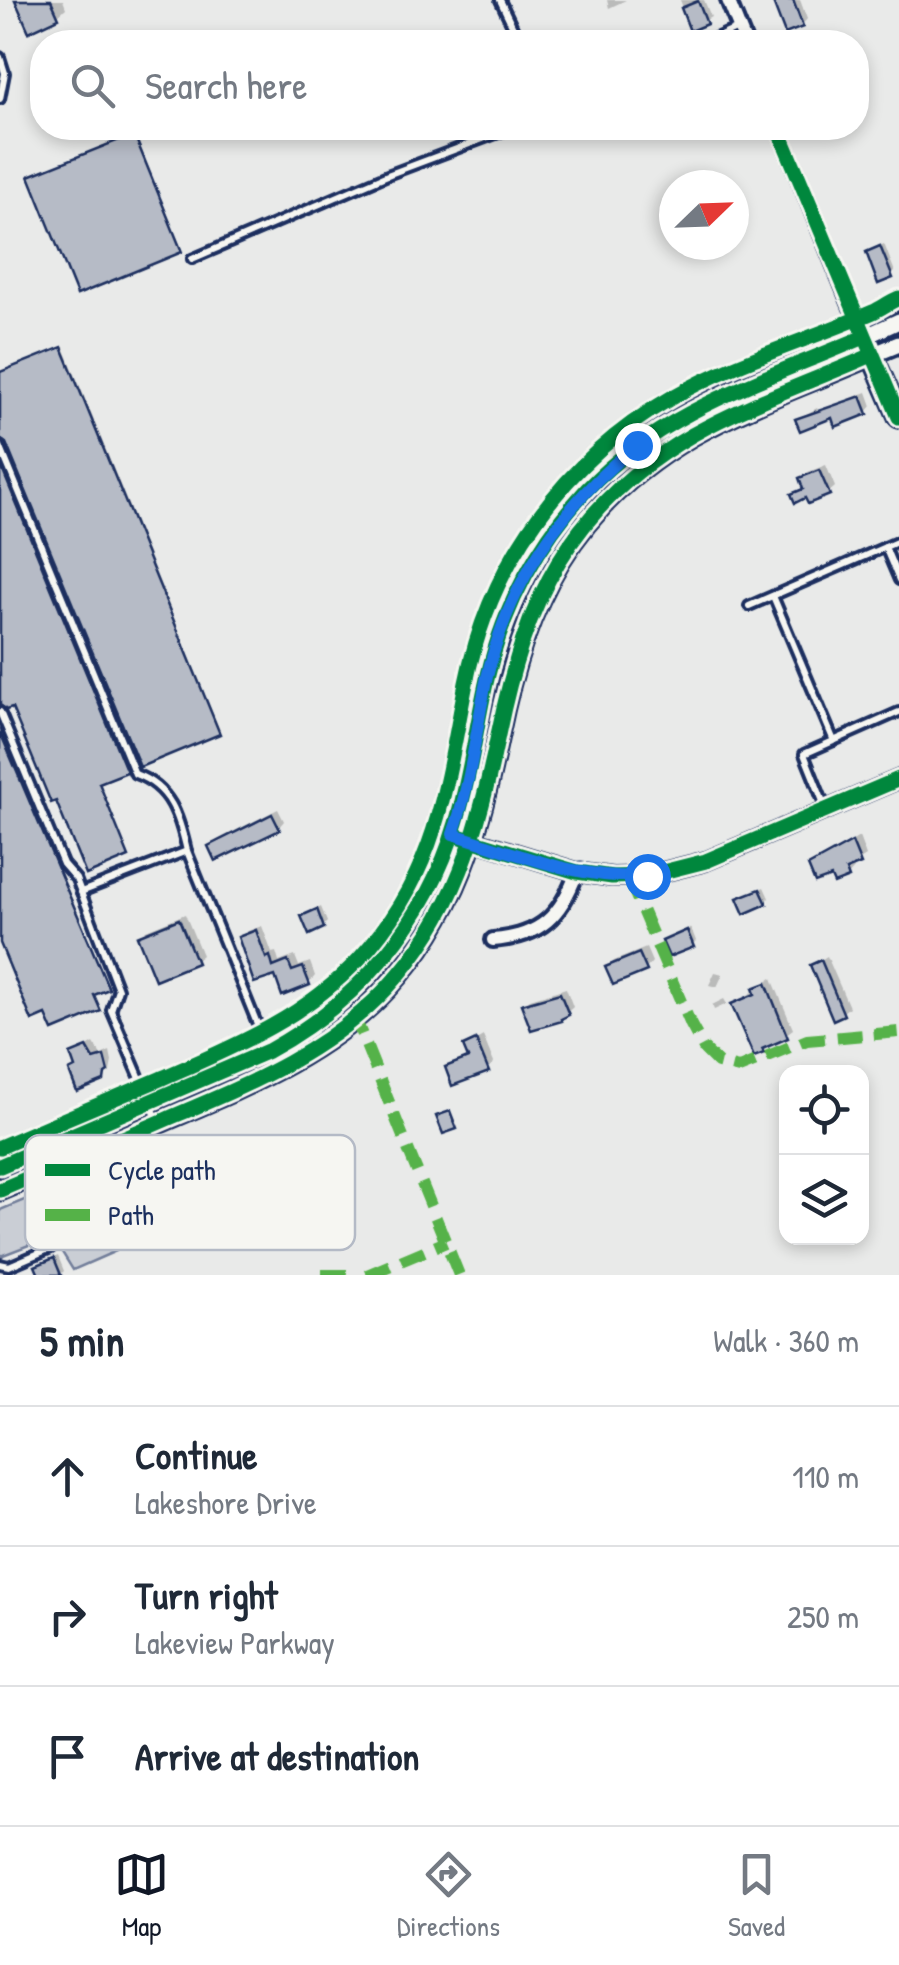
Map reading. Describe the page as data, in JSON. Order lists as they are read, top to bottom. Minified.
{"legend":["Cycle path","Path"],"north":"top right","page":{"search":"Search here","heading":["5 min","Walk · 360 m"],"list":[["Continue","Lakeshore Drive","110 m"],["Turn right","Lakeview Parkway","250 m"],"Arrive at destination"],"nav":["Map","Directions","Saved"]}}
